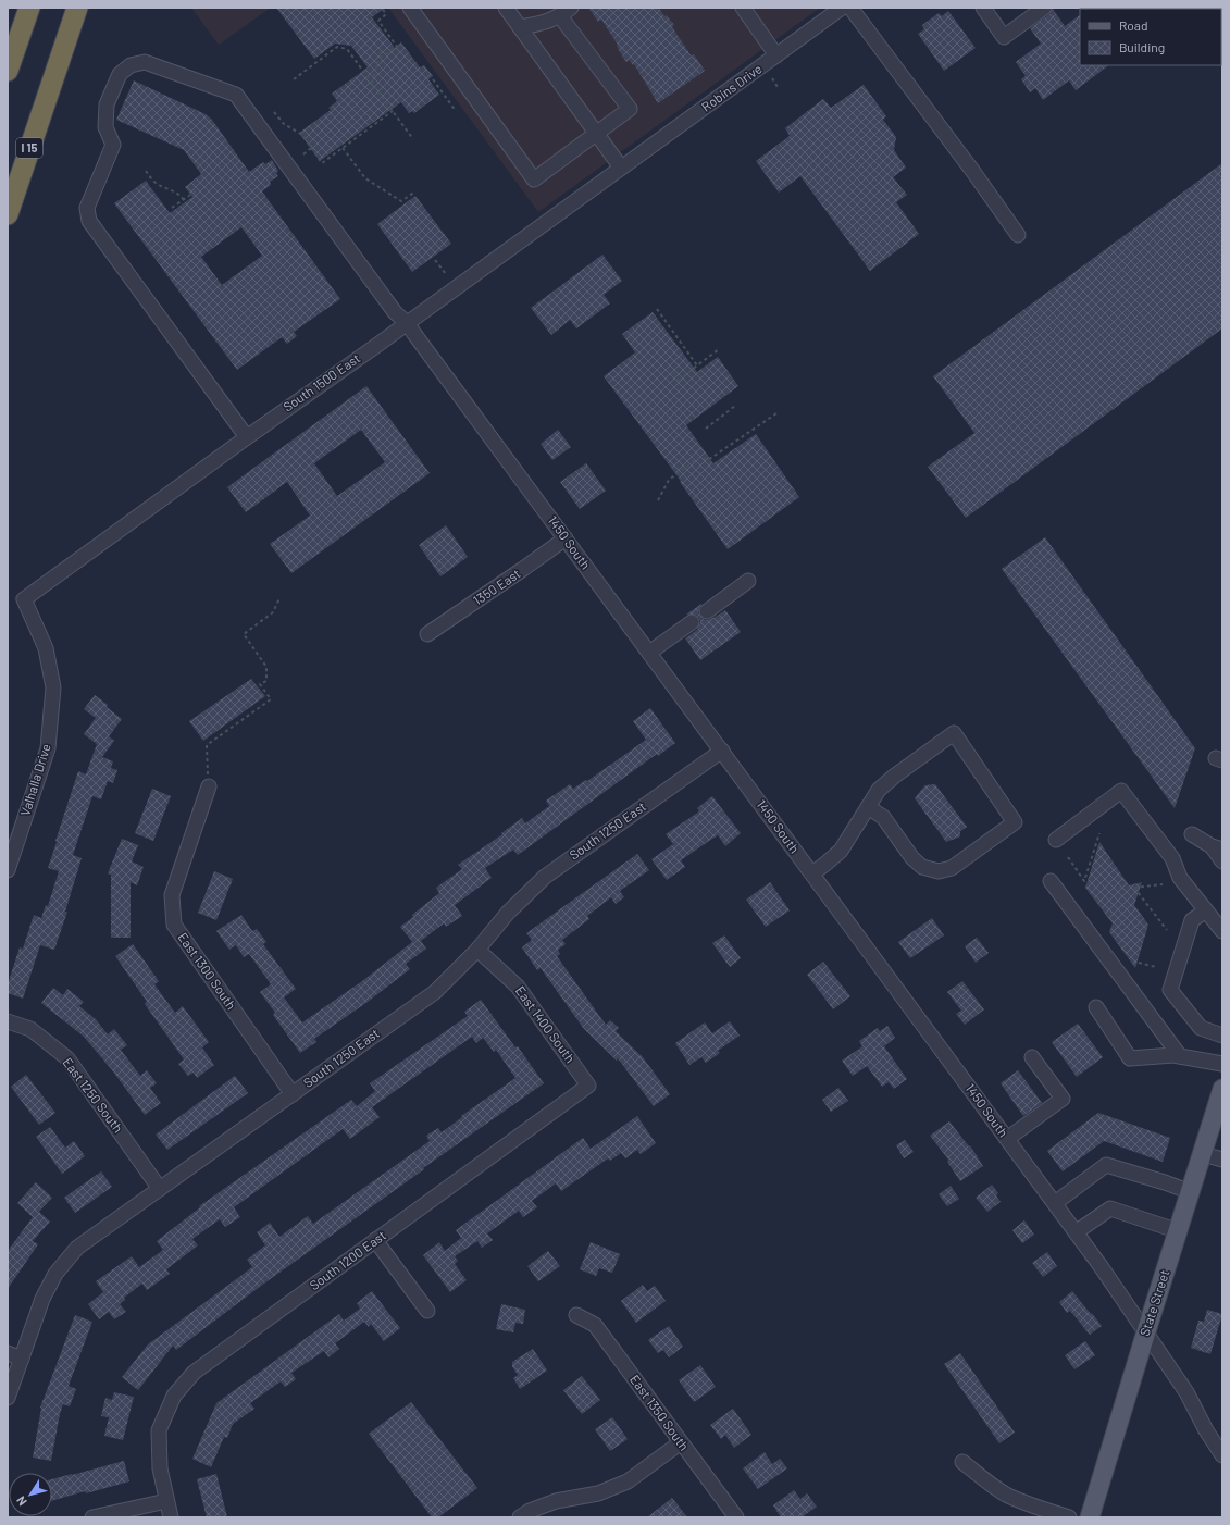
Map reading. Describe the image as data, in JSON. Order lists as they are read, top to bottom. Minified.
{"streets":{"highway":["I 15"],"main road":["State Street"],"street":["Robins Drive","South 1500 East","1450 South","1350 East","Valhalla Drive","South 1250 East","East 1300 South","East 1400 South","East 1250 South","South 1200 East","East 1350 South"]},"crossings":[["Robins Drive","South 1500 East"],["South 1500 East","1450 South"],["South 1500 East","Valhalla Drive"],["1450 South","1350 East"],["1450 South","South 1250 East"],["1450 South","State Street"],["South 1250 East","East 1300 South"],["South 1250 East","East 1400 South"],["South 1250 East","East 1250 South"],["East 1400 South","South 1200 East"]],"legend":["Road","Building"],"north":"bottom left"}
